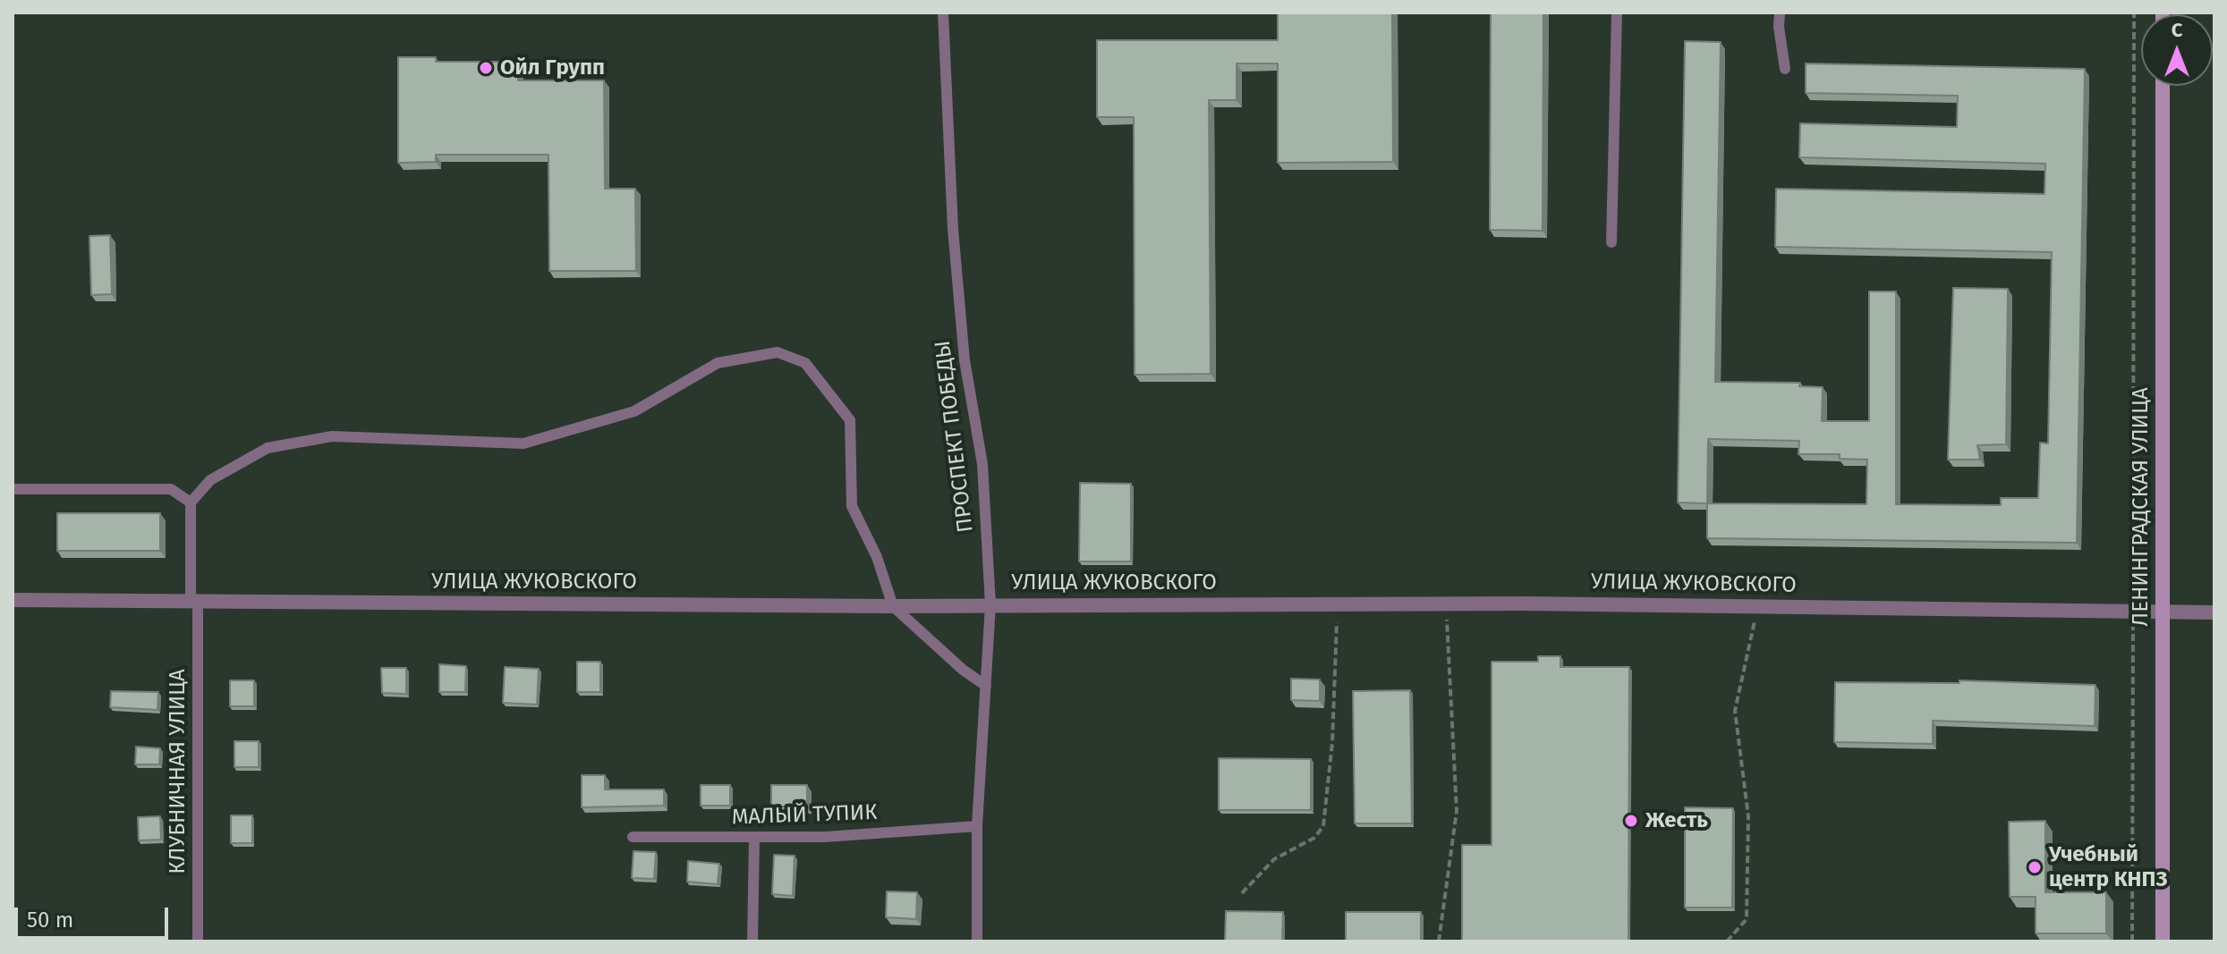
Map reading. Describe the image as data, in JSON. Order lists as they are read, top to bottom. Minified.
{"streets":{"main road":["ЛЕНИНГРАДСКАЯ УЛИЦА"],"street":["УЛИЦА ЖУКОВСКОГО"],"lane":["ПРОСПЕКТ ПОБЕДЫ","КЛУБНИЧНАЯ УЛИЦА","МАЛЫЙ ТУПИК"]},"crossings":[["ПРОСПЕКТ ПОБЕДЫ","УЛИЦА ЖУКОВСКОГО"],["ПРОСПЕКТ ПОБЕДЫ","МАЛЫЙ ТУПИК"],["ЛЕНИНГРАДСКАЯ УЛИЦА","УЛИЦА ЖУКОВСКОГО"],["УЛИЦА ЖУКОВСКОГО","КЛУБНИЧНАЯ УЛИЦА"]],"places":["Ойл Групп","Жесть","Учебный центр КНПЗ"],"scale_bar":"50 m","north":"top"}
